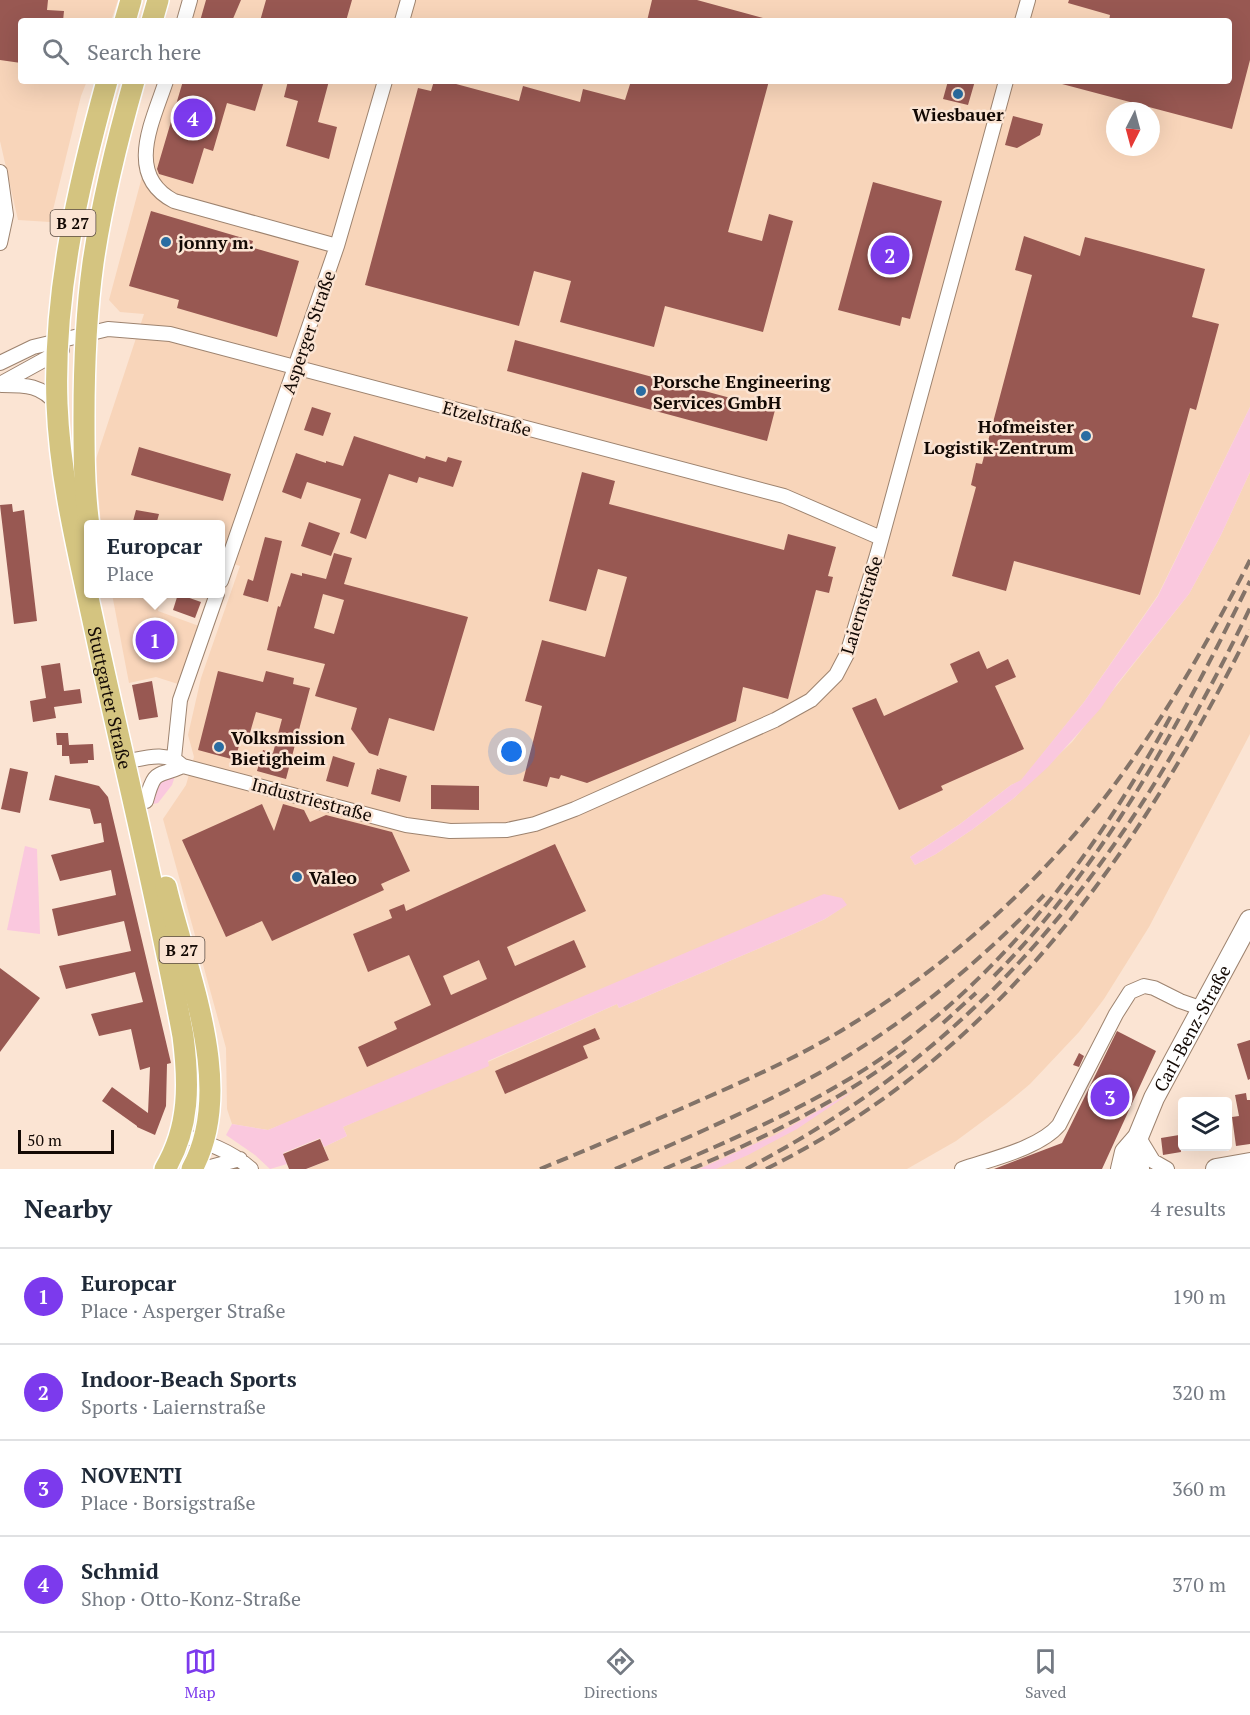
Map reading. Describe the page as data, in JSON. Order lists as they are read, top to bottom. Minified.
{"streets":{"main road":["B 27","Stuttgarter Straße"],"street":["Asperger Straße","Etzelstraße","Laiernstraße","Industriestraße","Carl-Benz-Straße"]},"crossings":[["B 27","Etzelstraße"],["Asperger Straße","Etzelstraße"],["Etzelstraße","Laiernstraße"],["Etzelstraße","Stuttgarter Straße"],["Laiernstraße","Industriestraße"],["Stuttgarter Straße","Industriestraße"]],"places":["Wiesbauer","jonny m.","Porsche Engineering Services GmbH","Hofmeister Logistik-Zentrum","Volksmission Bietigheim","Valeo"],"scale_bar":"50 m","north":"bottom","page":{"search":"Search here","pins":["4","2","1","3"],"popup":["Europcar","Place"],"scale":"50 m","heading":["Nearby","4 results"],"list":[{"mark":"1","name":"Europcar","note":"Place · Asperger Straße","value":"190 m"},{"mark":"2","name":"Indoor-Beach Sports","note":"Sports · Laiernstraße","value":"320 m"},{"mark":"3","name":"NOVENTI","note":"Place · Borsigstraße","value":"360 m"},{"mark":"4","name":"Schmid","note":"Shop · Otto-Konz-Straße","value":"370 m"}],"nav":["Map","Directions","Saved"]}}
